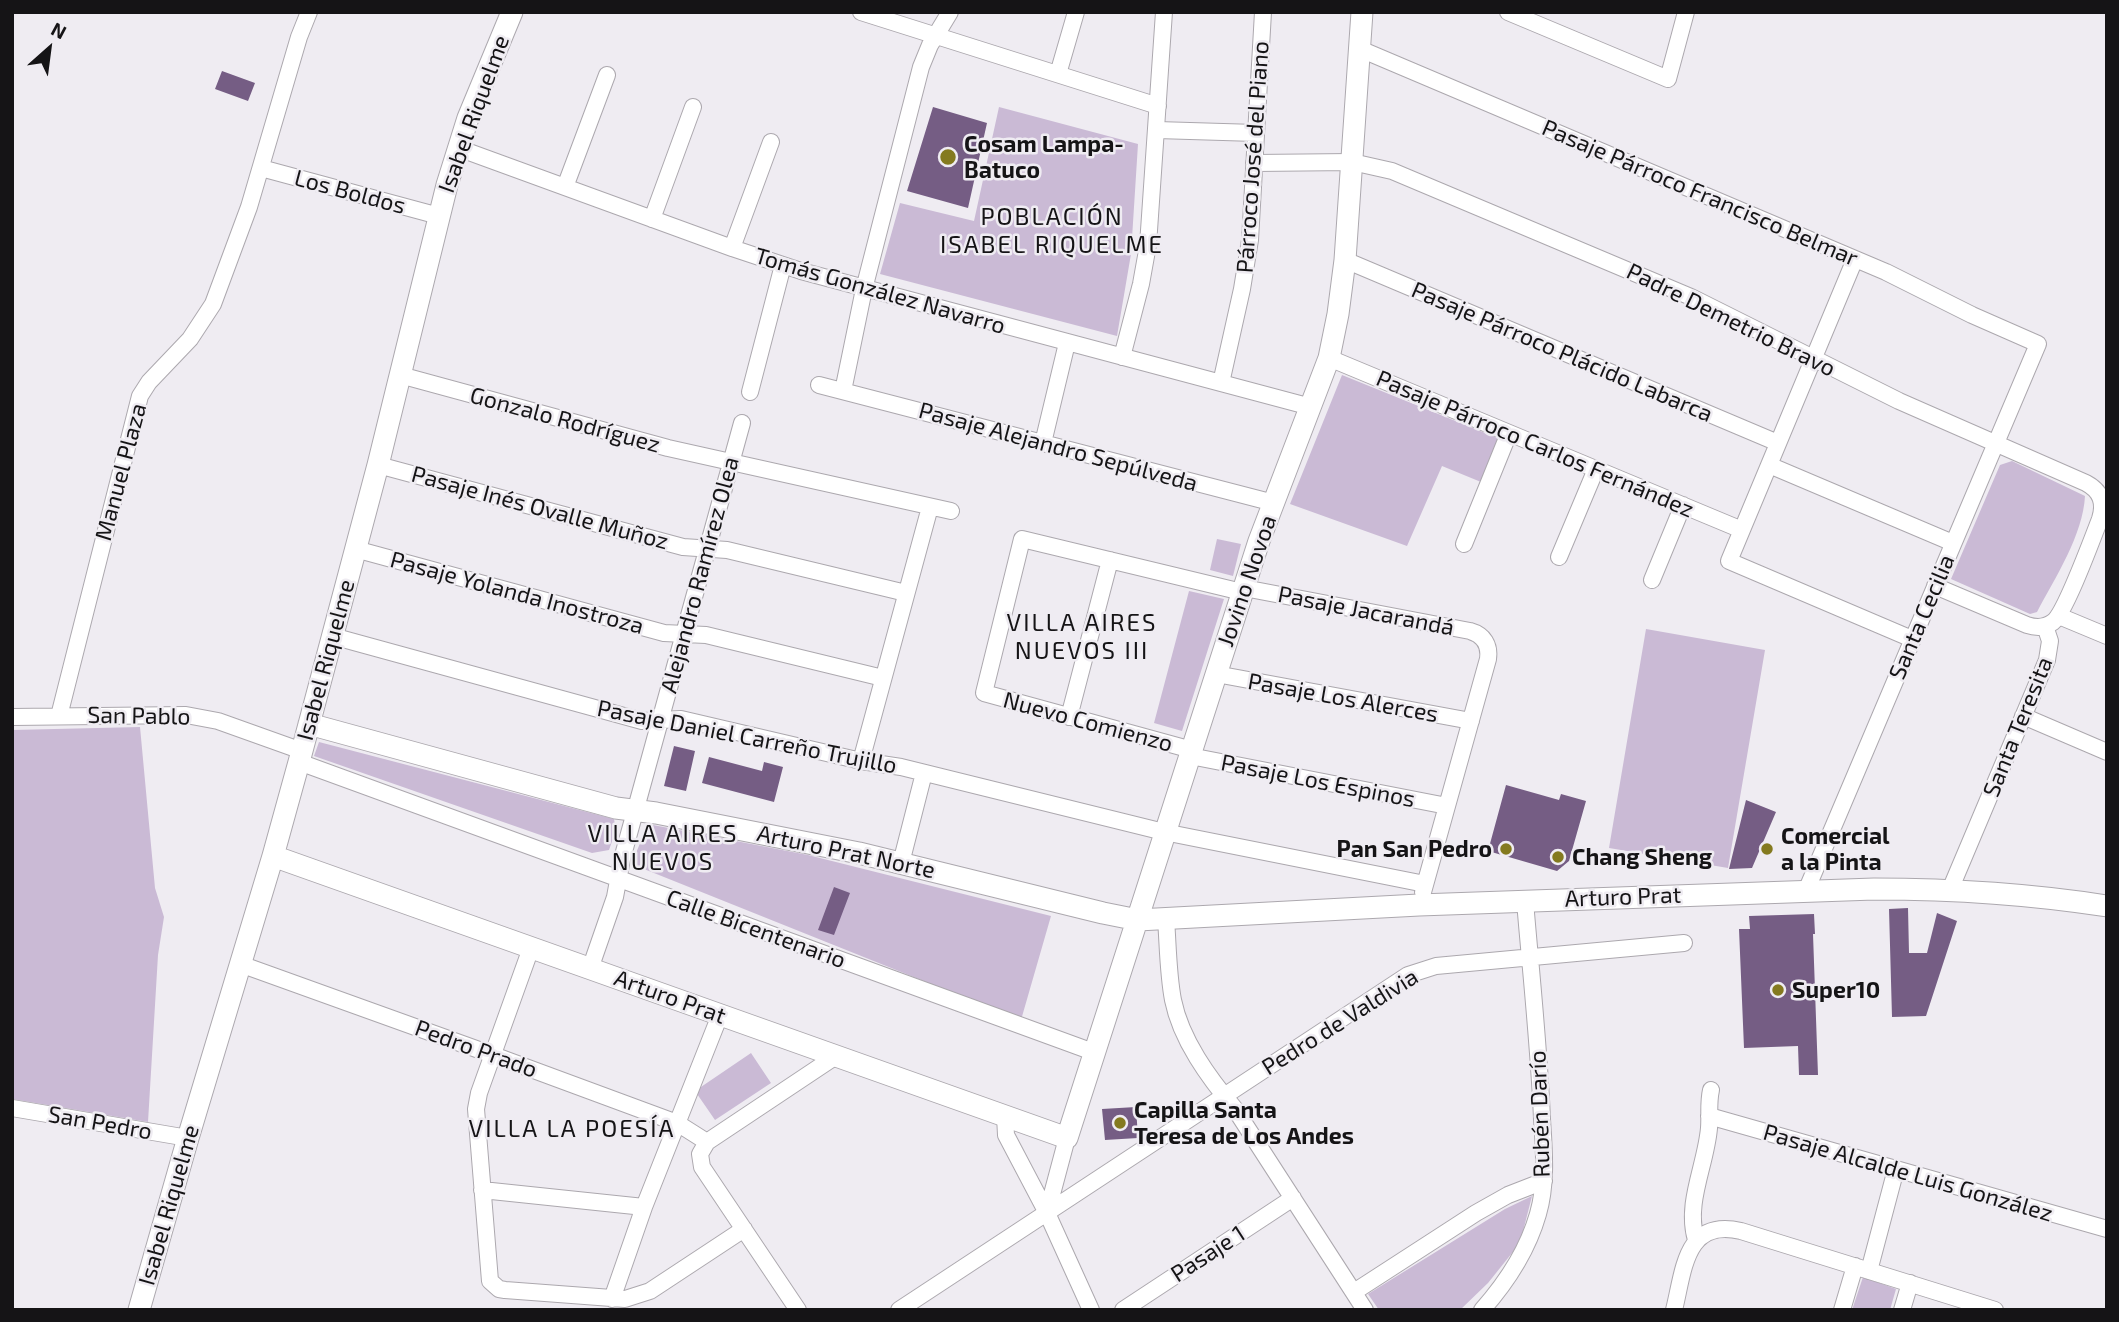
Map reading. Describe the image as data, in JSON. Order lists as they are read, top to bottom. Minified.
{"streets":{"street":["Isabel Riquelme","Párroco José del Piano","Los Boldos","Pasaje Párroco Francisco Belmar","Tomás González Navarro","Padre Demetrio Bravo","Pasaje Párroco Plácido Labarca","Gonzalo Rodríguez","Pasaje Párroco Carlos Fernández","Pasaje Alejandro Sepúlveda","Manuel Plaza","Pasaje Inés Ovalle Muñoz","Alejandro Ramírez Olea","Jovino Novoa","Pasaje Yolanda Inostroza","Pasaje Jacarandá","Santa Cecilia","Pasaje Los Alerces","San Pablo","Nuevo Comienzo","Santa Teresita","Pasaje Daniel Carreño Trujillo","Pasaje Los Espinos","Arturo Prat Norte","Arturo Prat","Calle Bicentenario","Pedro de Valdivia","Pedro Prado","Rubén Darío","San Pedro","Pasaje Alcalde Luis González","Pasaje 1"]},"crossings":[["Isabel Riquelme","Los Boldos"],["Isabel Riquelme","Tomás González Navarro"],["Isabel Riquelme","Gonzalo Rodríguez"],["Isabel Riquelme","Pasaje Inés Ovalle Muñoz"],["Isabel Riquelme","Pasaje Yolanda Inostroza"],["Isabel Riquelme","San Pablo"],["Isabel Riquelme","Pasaje Daniel Carreño Trujillo"],["Isabel Riquelme","Arturo Prat Norte"],["Isabel Riquelme","Arturo Prat"],["Isabel Riquelme","Calle Bicentenario"],["Isabel Riquelme","Pedro Prado"],["Isabel Riquelme","San Pedro"],["Párroco José del Piano","Tomás González Navarro"],["Párroco José del Piano","Padre Demetrio Bravo"],["Los Boldos","Manuel Plaza"],["Pasaje Párroco Francisco Belmar","Jovino Novoa"],["Pasaje Párroco Francisco Belmar","Santa Cecilia"],["Tomás González Navarro","Jovino Novoa"],["Padre Demetrio Bravo","Jovino Novoa"],["Padre Demetrio Bravo","Santa Cecilia"],["Pasaje Párroco Plácido Labarca","Jovino Novoa"],["Gonzalo Rodríguez","Alejandro Ramírez Olea"],["Pasaje Párroco Carlos Fernández","Jovino Novoa"],["Pasaje Alejandro Sepúlveda","Jovino Novoa"],["Manuel Plaza","San Pablo"],["Pasaje Inés Ovalle Muñoz","Alejandro Ramírez Olea"],["Alejandro Ramírez Olea","Pasaje Yolanda Inostroza"],["Alejandro Ramírez Olea","Pasaje Daniel Carreño Trujillo"],["Alejandro Ramírez Olea","Arturo Prat Norte"],["Alejandro Ramírez Olea","Arturo Prat"],["Alejandro Ramírez Olea","Calle Bicentenario"],["Jovino Novoa","Pasaje Jacarandá"],["Jovino Novoa","Pasaje Los Alerces"],["Jovino Novoa","Nuevo Comienzo"],["Jovino Novoa","Pasaje Daniel Carreño Trujillo"],["Jovino Novoa","Pasaje Los Espinos"],["Jovino Novoa","Arturo Prat Norte"],["Jovino Novoa","Arturo Prat"],["Jovino Novoa","Calle Bicentenario"],["Pasaje Jacarandá","Pasaje Los Alerces"],["Santa Cecilia","Arturo Prat"],["San Pablo","Calle Bicentenario"],["Nuevo Comienzo","Pasaje Los Espinos"],["Santa Teresita","Arturo Prat"],["Arturo Prat Norte","Arturo Prat"],["Arturo Prat","Rubén Darío"],["Pedro de Valdivia","Rubén Darío"]],"districts":["POBLACIÓN ISABEL RIQUELME","VILLA AIRES NUEVOS III","VILLA AIRES NUEVOS","VILLA LA POESÍA"],"places":["Cosam Lampa- Batuco","Pan San Pedro","Comercial a la Pinta","Chang Sheng","Super10","Capilla Santa Teresa de Los Andes"],"north":"top right"}
